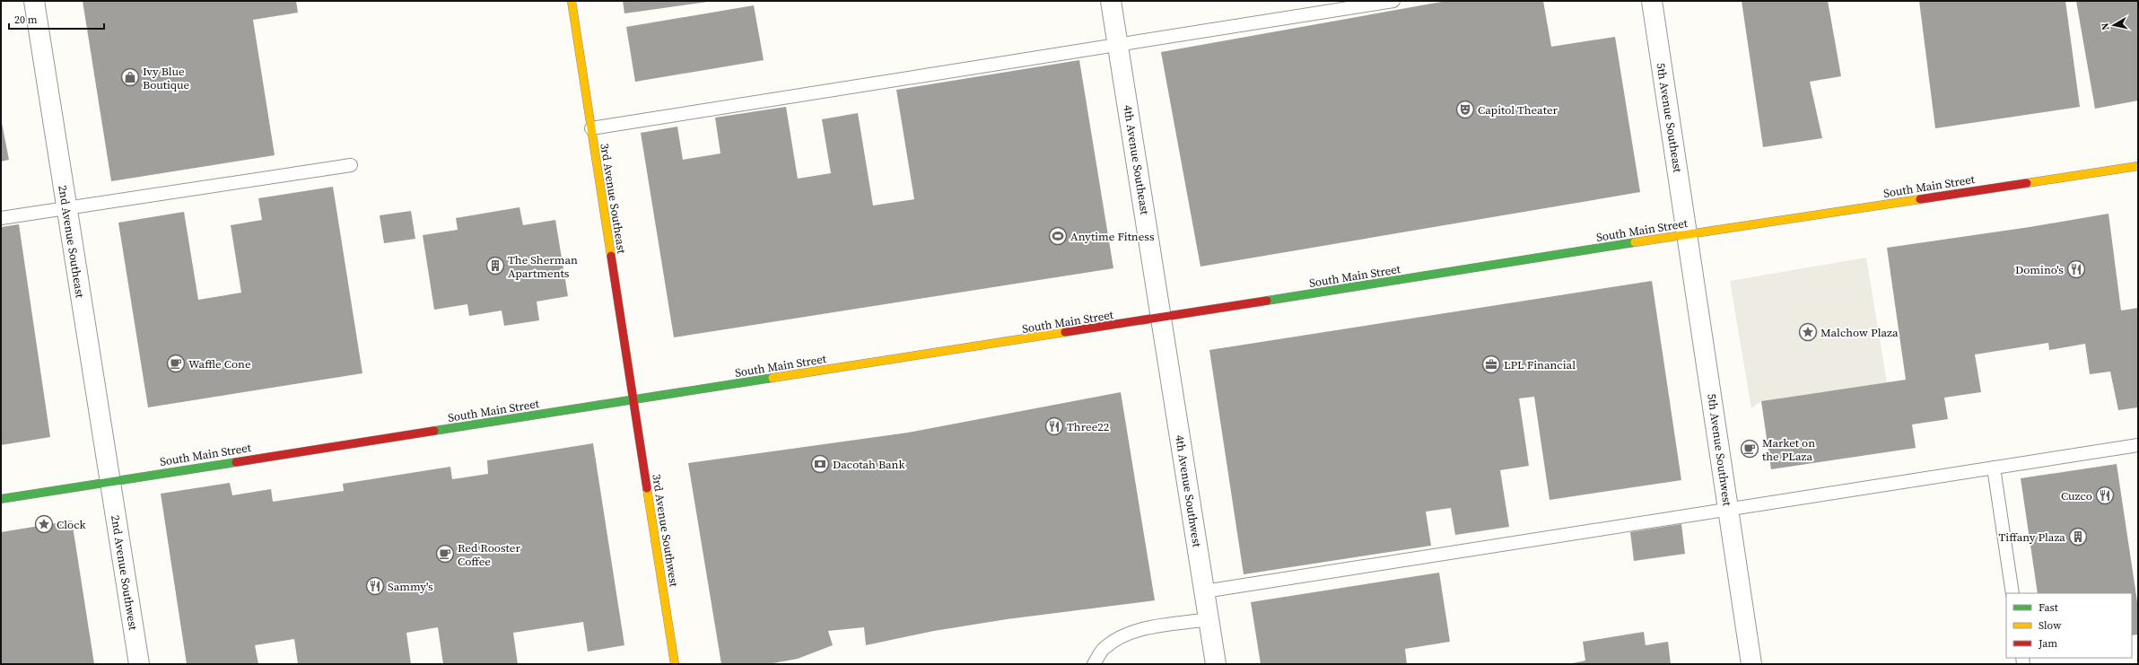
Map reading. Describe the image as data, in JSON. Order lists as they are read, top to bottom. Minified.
{"streets":{"street":["5th Avenue Southeast","4th Avenue Southeast","South Main Street","3rd Avenue Southeast","2nd Avenue Southeast","5th Avenue Southwest","4th Avenue Southwest","3rd Avenue Southwest","2nd Avenue Southwest"]},"crossings":[["5th Avenue Southeast","South Main Street"],["5th Avenue Southeast","5th Avenue Southwest"],["4th Avenue Southeast","South Main Street"],["4th Avenue Southeast","4th Avenue Southwest"],["South Main Street","3rd Avenue Southeast"],["South Main Street","2nd Avenue Southeast"],["South Main Street","5th Avenue Southwest"],["South Main Street","4th Avenue Southwest"],["South Main Street","3rd Avenue Southwest"],["South Main Street","2nd Avenue Southwest"],["3rd Avenue Southeast","3rd Avenue Southwest"],["2nd Avenue Southeast","2nd Avenue Southwest"]],"places":{"shop":["Ivy Blue Boutique"],"theatre":["Capitol Theater"],"sports":["Anytime Fitness"],"building":["The Sherman Apartments","Tiffany Plaza"],"restaurant":["Domino's","Three22","Cuzco","Sammy's"],"place":["Malchow Plaza","Clock"],"cafe":["Waffle Cone","Market on the PLaza","Red Rooster Coffee"],"office":["LPL Financial"],"bank":["Dacotah Bank"]},"legend":["Fast","Slow","Jam"],"scale_bar":"20 m","north":"left"}
